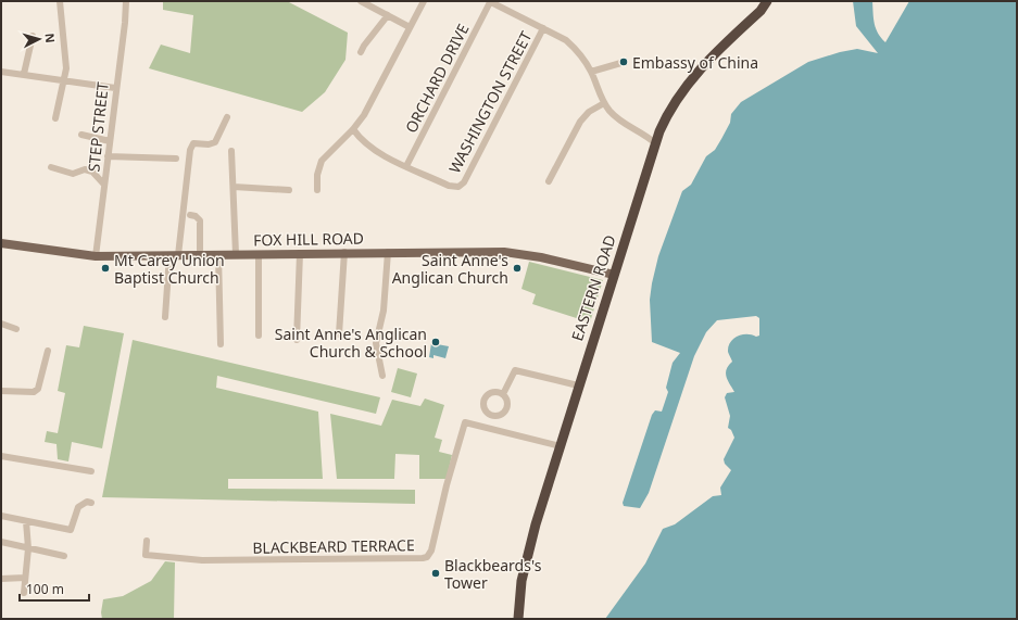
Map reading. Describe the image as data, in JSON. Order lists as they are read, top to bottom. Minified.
{"streets":{"highway":["EASTERN ROAD"],"main road":["FOX HILL ROAD"],"street":["ORCHARD DRIVE","WASHINGTON STREET","STEP STREET","BLACKBEARD TERRACE"]},"crossings":[["ORCHARD DRIVE","WASHINGTON STREET"],["STEP STREET","FOX HILL ROAD"],["FOX HILL ROAD","EASTERN ROAD"],["EASTERN ROAD","BLACKBEARD TERRACE"]],"places":["Embassy of China","Mt Carey Union Baptist Church","Saint Anne's Anglican Church","Saint Anne's Anglican Church & School","Blackbeards's Tower"],"scale_bar":"100 m","north":"right"}
